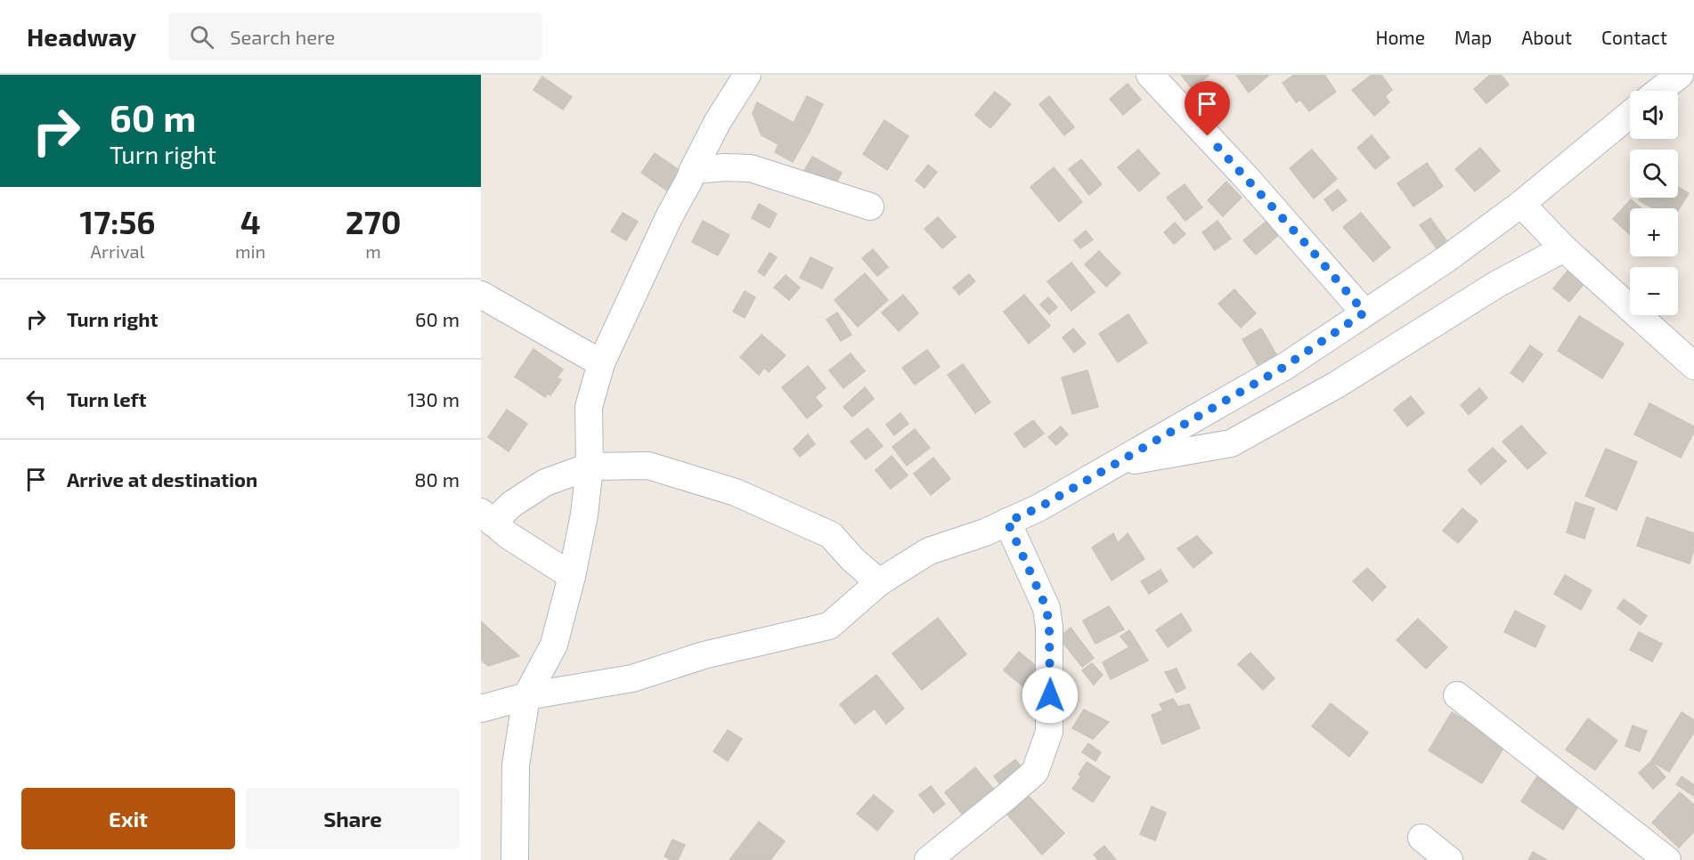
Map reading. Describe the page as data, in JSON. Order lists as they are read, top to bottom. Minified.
{"page":{"header":"Headway","search":"Search here","nav":["Home","Map","About","Contact"],"turn":["60 m","Turn right"],"map_buttons":["+","−"],"eta":["17:56","Arrival","4","min","270","m"],"list":[{"name":"Turn right","value":"60 m"},{"name":"Turn left","value":"130 m"},{"name":"Arrive at destination","value":"80 m"}],"buttons":["Exit","Share"]}}
